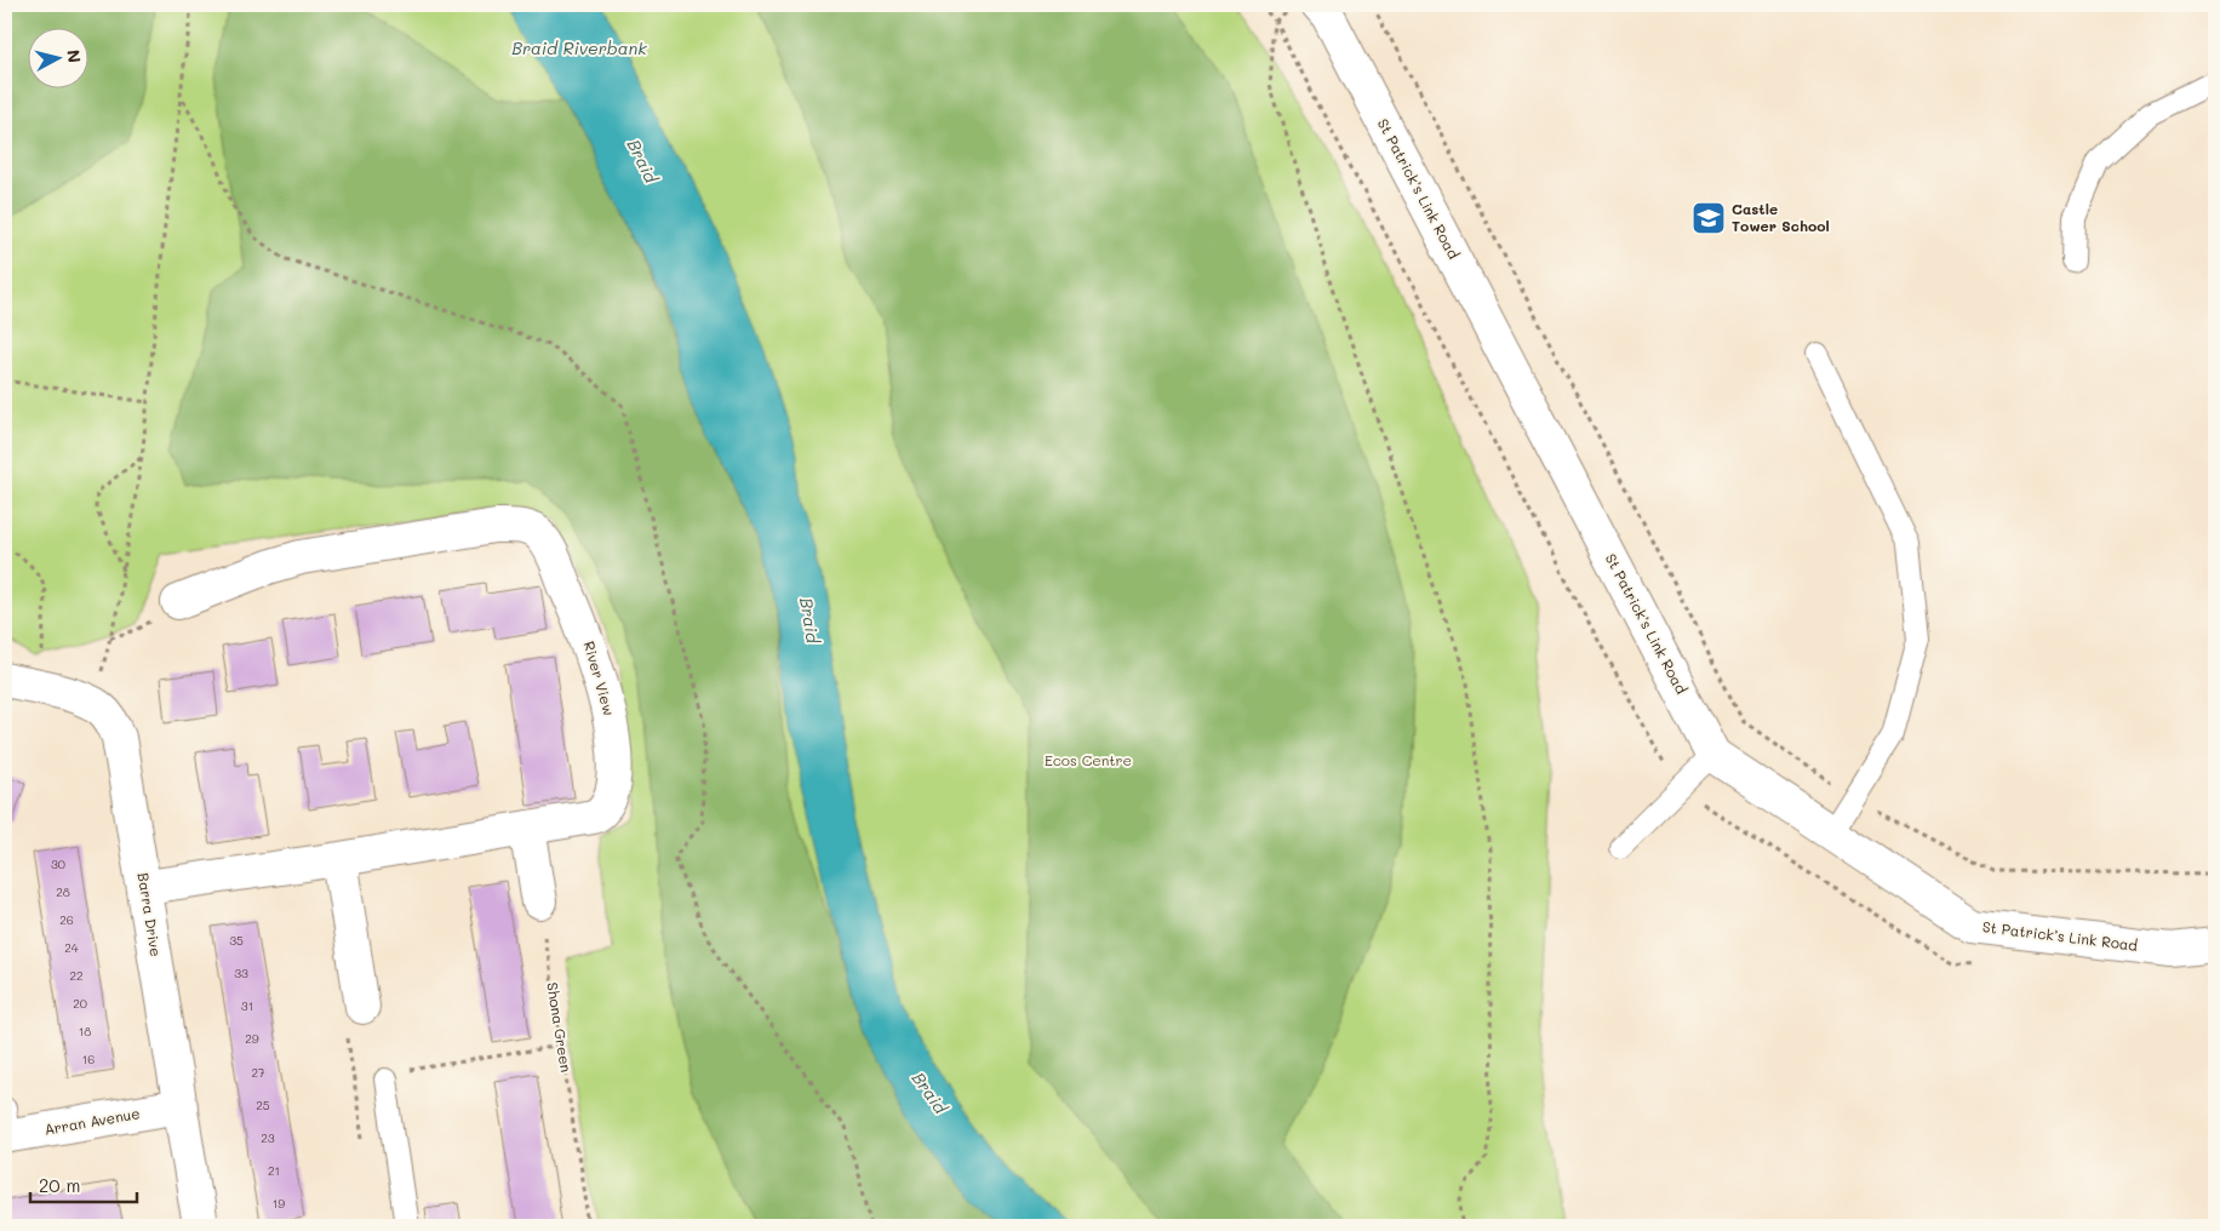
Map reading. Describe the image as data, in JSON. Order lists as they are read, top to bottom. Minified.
{"streets":{"street":["St Patrick’s Link Road","River View","Barra Drive","Arran Avenue"],"path":["Shona Green"]},"crossings":[["River View","Barra Drive"],["Barra Drive","Arran Avenue"]],"water":["Braid Riverbank","Braid"],"parks":["Ecos Centre"],"places":{"school or university":["Castle Tower School"]},"house_numbers":["30","28","26","35","24","33","22","20","31","18","29","16","27","25","23","21","19"],"scale_bar":"20 m","north":"right"}
